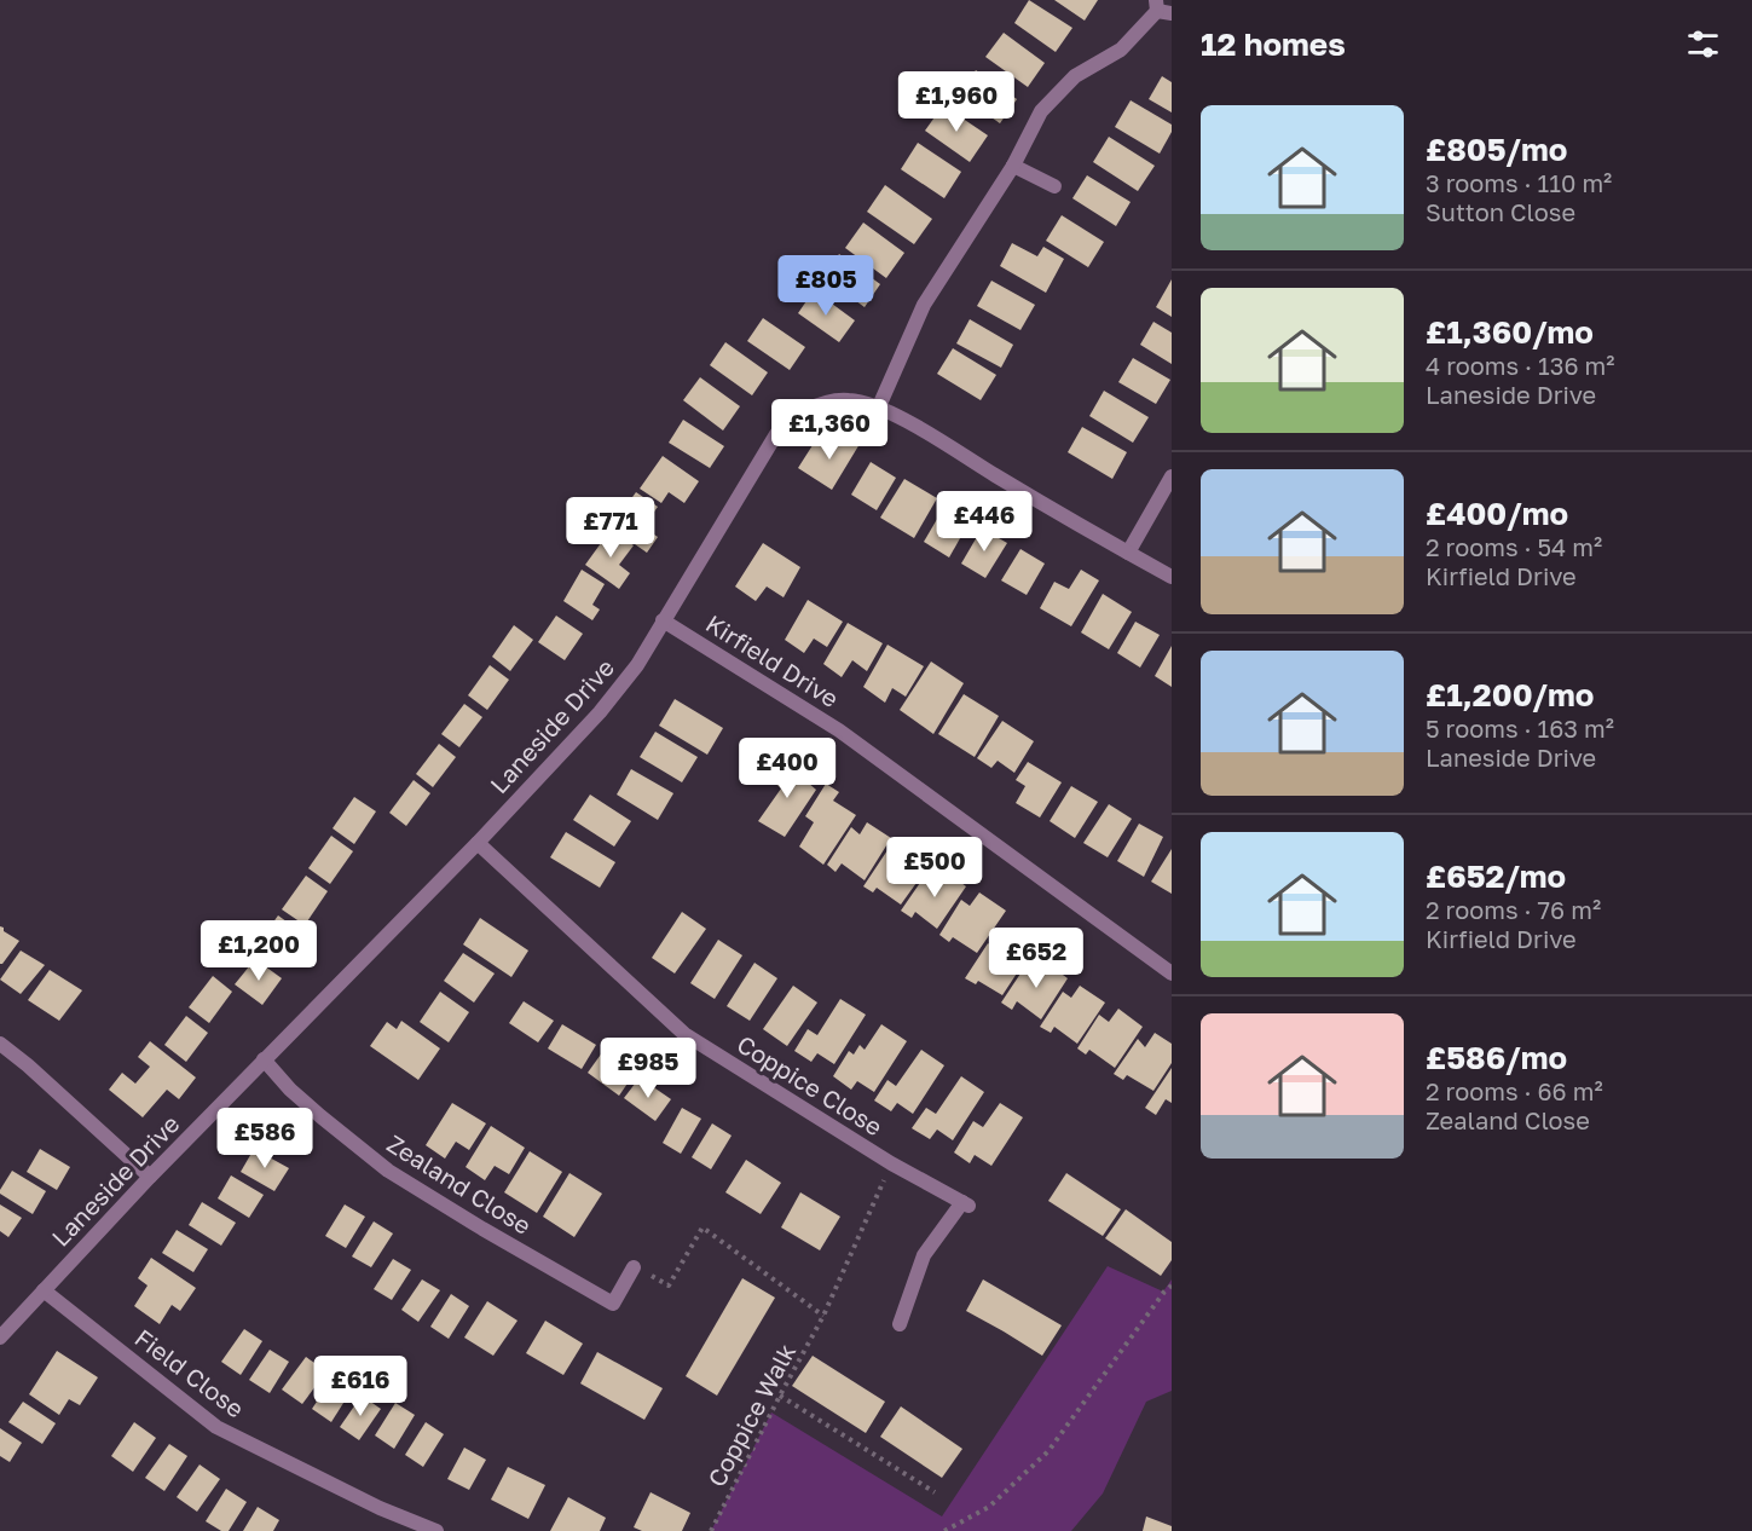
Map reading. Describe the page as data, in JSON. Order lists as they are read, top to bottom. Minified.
{"streets":{"street":["Kirfield Drive","Laneside Drive","Coppice Close","Zealand Close","Field Close"],"path":["Coppice Walk"]},"crossings":[["Kirfield Drive","Laneside Drive"],["Laneside Drive","Coppice Close"],["Laneside Drive","Zealand Close"],["Laneside Drive","Field Close"],["Coppice Close","Coppice Walk"]],"page":{"heading":"12 homes","price":["£1,960","£805","£1,360","£446","£771","£400","£500","£1,200","£652","£985","£586","£616"],"list":[{"name":"£805/mo","note":"3 rooms · 110 m² · Sutton Close"},{"name":"£1,360/mo","note":"4 rooms · 136 m² · Laneside Drive"},{"name":"£400/mo","note":"2 rooms · 54 m² · Kirfield Drive"},{"name":"£1,200/mo","note":"5 rooms · 163 m² · Laneside Drive"},{"name":"£652/mo","note":"2 rooms · 76 m² · Kirfield Drive"},{"name":"£586/mo","note":"2 rooms · 66 m² · Zealand Close"}]}}
